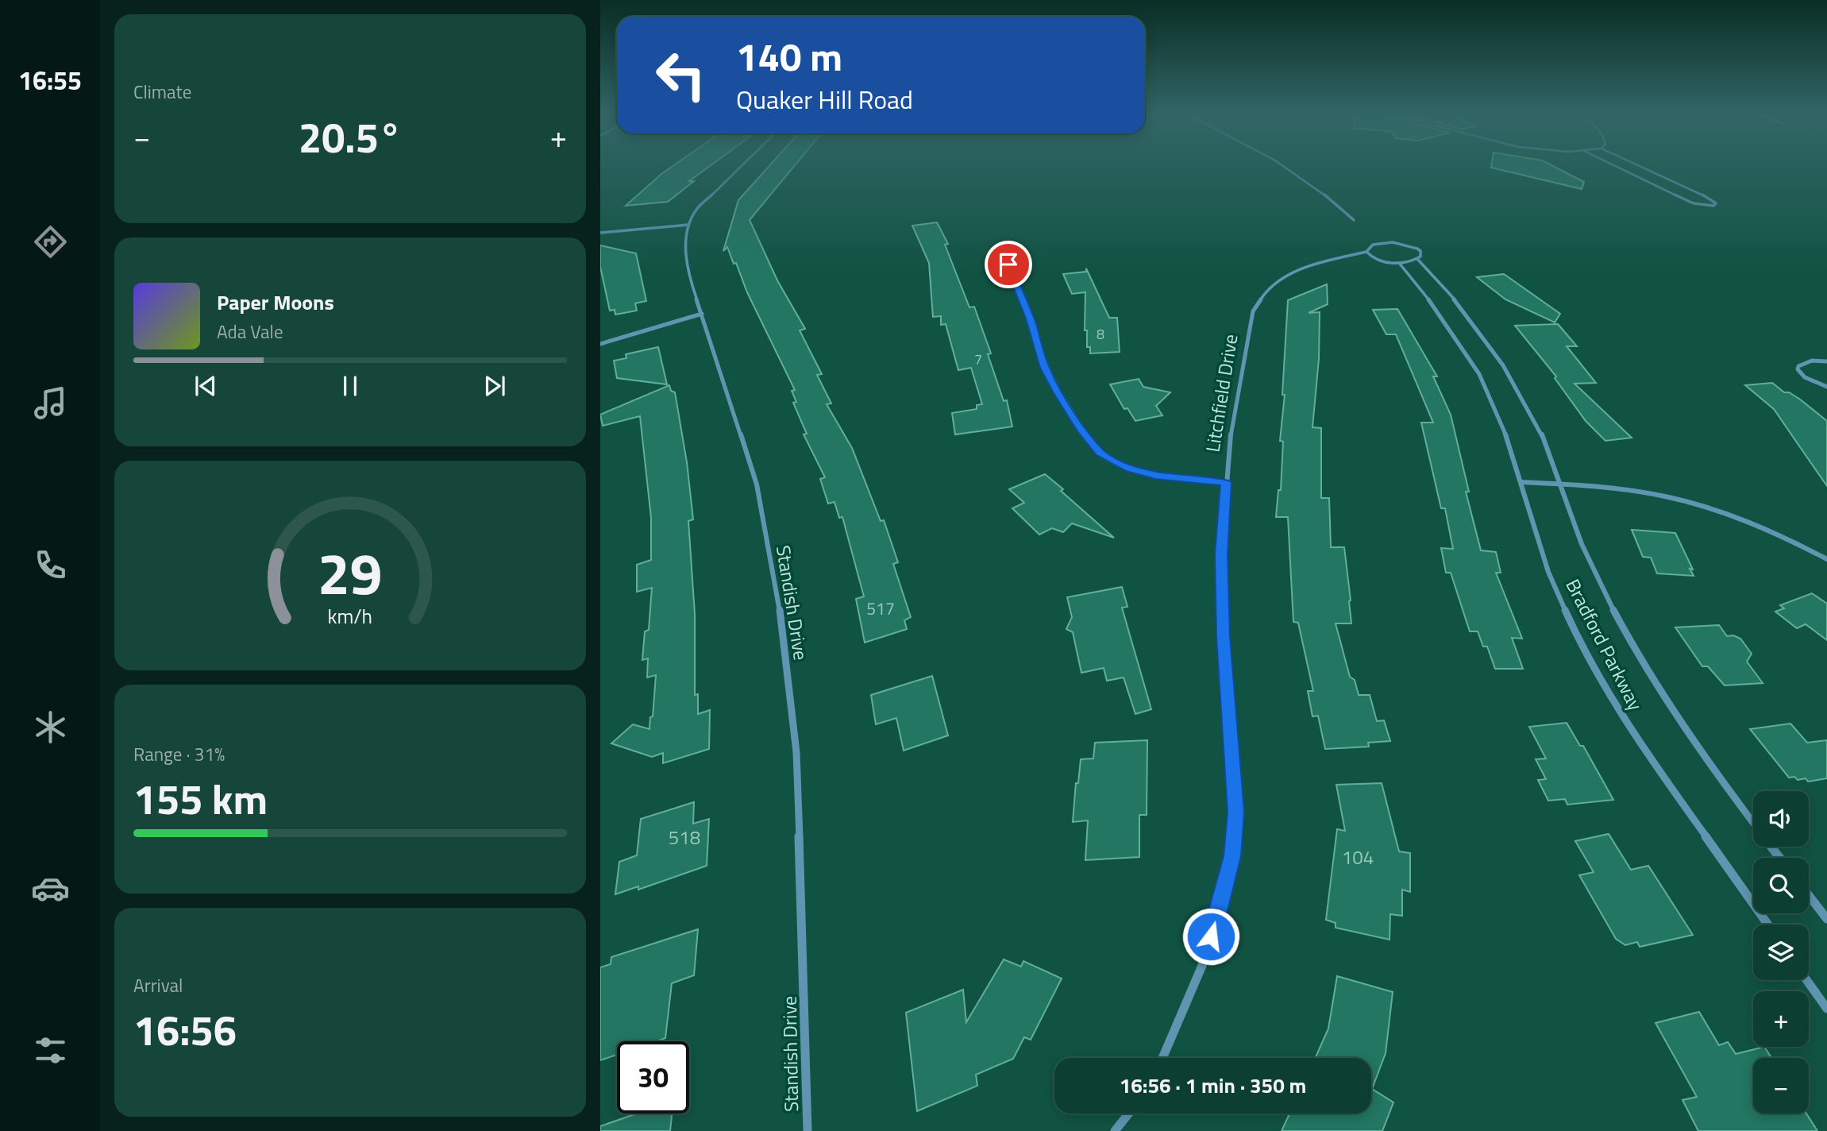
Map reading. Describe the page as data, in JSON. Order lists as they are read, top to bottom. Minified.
{"streets":{"street":["Litchfield Drive","Standish Drive","Bradford Parkway"]},"crossings":[["Litchfield Drive","Bradford Parkway"]],"house_numbers":["8","7","517","518","104"],"page":{"tabs":"16:55","tile":["Climate",["Range · 31%","155 km"],["Arrival","16:56"]],"turn":["140 m","Quaker Hill Road"],"heat":["−","20.5°","+"],"song":["Paper Moons","Ada Vale"],"map_buttons":["+","−"],"limit":"30","trip":"16:56 · 1 min · 350 m","gauge":["29","km/h"]}}
